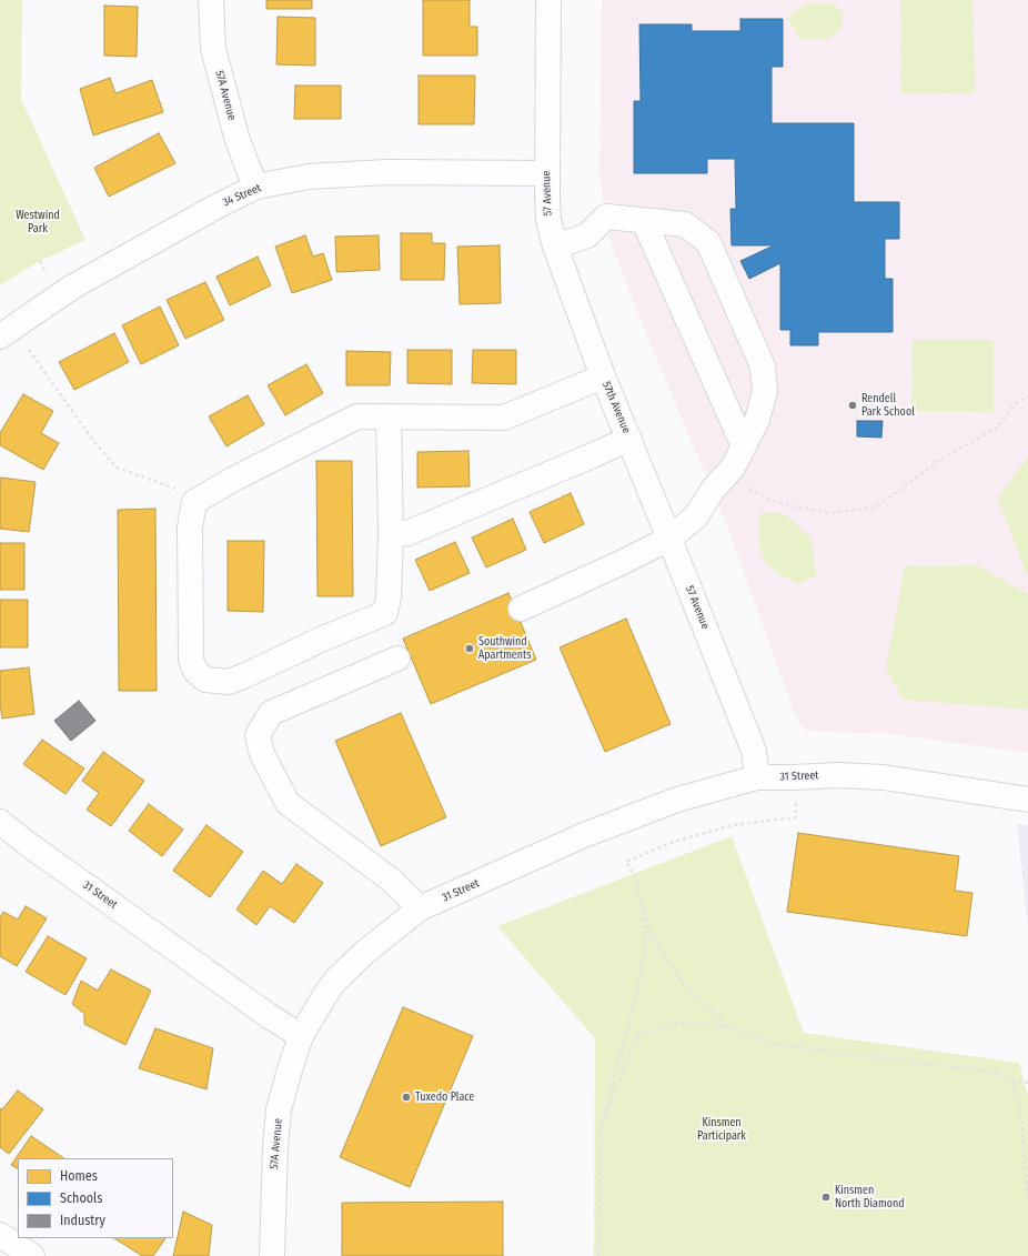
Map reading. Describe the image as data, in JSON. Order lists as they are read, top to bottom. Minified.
{"streets":{"street":["57A Avenue","57 Avenue","34 Street","57th Avenue","31 Street"]},"crossings":[["57A Avenue","34 Street"],["57A Avenue","31 Street"],["57 Avenue","34 Street"],["57 Avenue","57th Avenue"],["57 Avenue","31 Street"]],"parks":["Westwind Park","Kinsmen Participark"],"places":["Rendell Park School","Southwind Apartments","Tuxedo Place","Kinsmen North Diamond"],"legend":["Homes","Schools","Industry"]}
